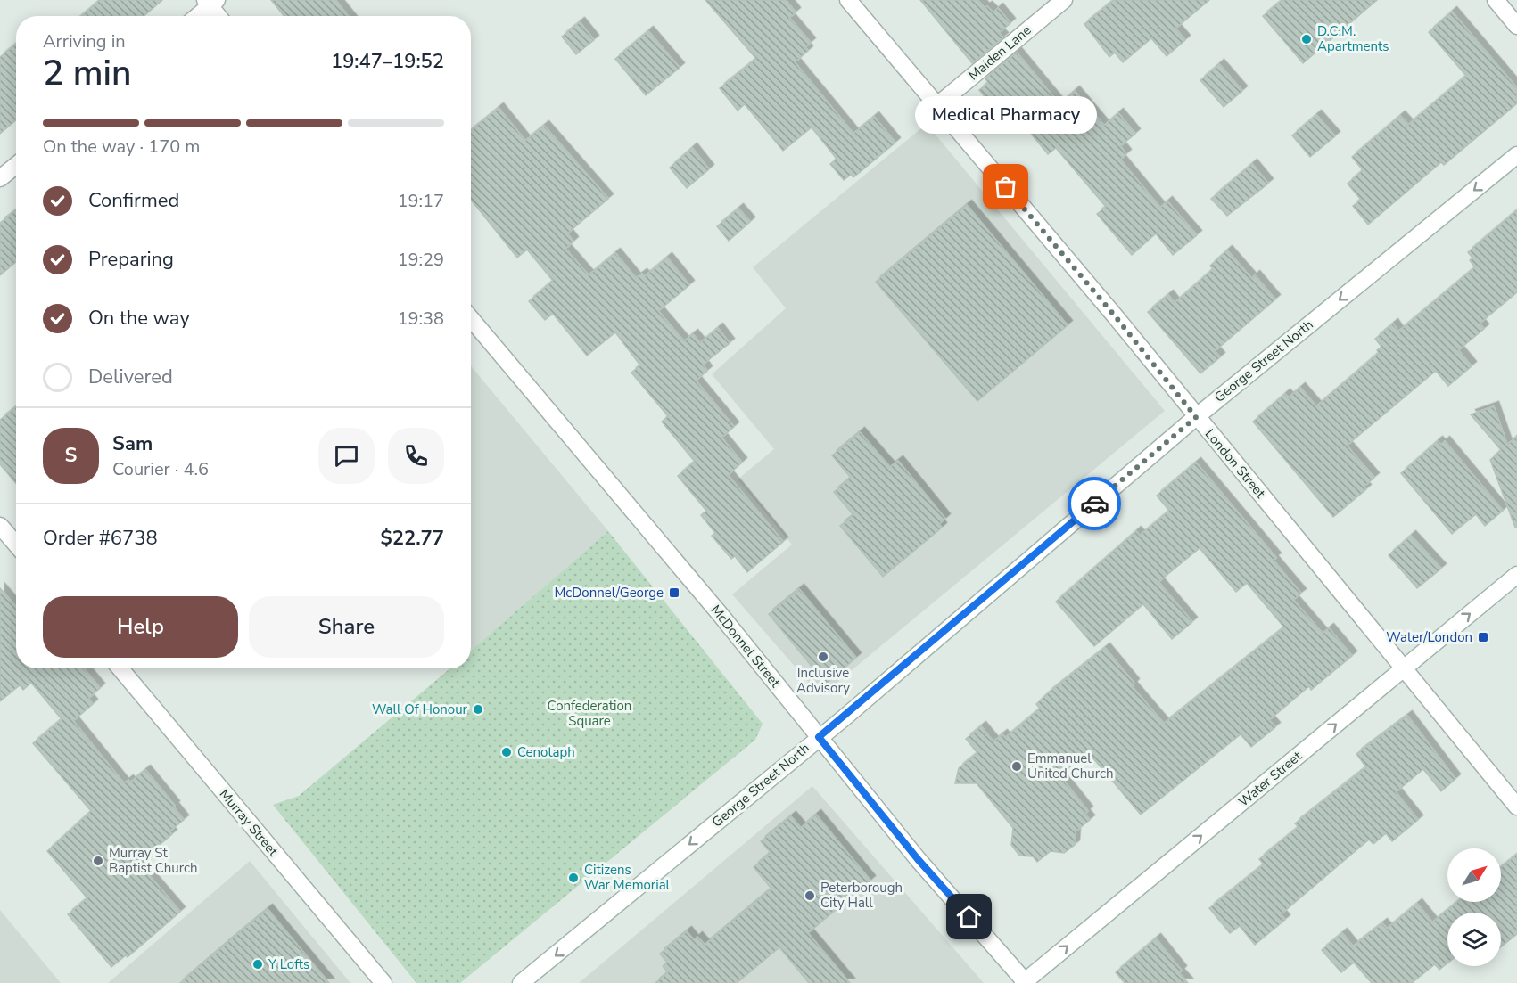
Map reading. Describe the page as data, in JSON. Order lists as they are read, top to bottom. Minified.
{"streets":{"street":["Maiden Lane","George Street North","London Street","McDonnel Street","Water Street","Murray Street"]},"crossings":[["Maiden Lane","London Street"],["George Street North","London Street"],["George Street North","McDonnel Street"],["London Street","Water Street"],["McDonnel Street","Water Street"]],"one_way":["George Street North","Water Street"],"parks":["Confederation Square"],"places":{"other":["D.C.M. Apartments","Medical Pharmacy","Inclusive Advisory","Wall Of Honour","Cenotaph","Emmanuel United Church","Murray St Baptist Church","Citizens War Memorial","Peterborough City Hall","Y Lofts"],"transit":["McDonnel/George","Water/London"]},"north":"top right","page":{"heading":["2 min","Arriving in","19:47–19:52"],"panel":["Sam","Courier · 4.6","Order #6738","$22.77"],"bubble":"Medical Pharmacy","bar":"On the way · 170 m","list":[["Confirmed","19:17"],["Preparing","19:29"],["On the way","19:38"],"Delivered"],"round":"S","buttons":["Help","Share"]}}
